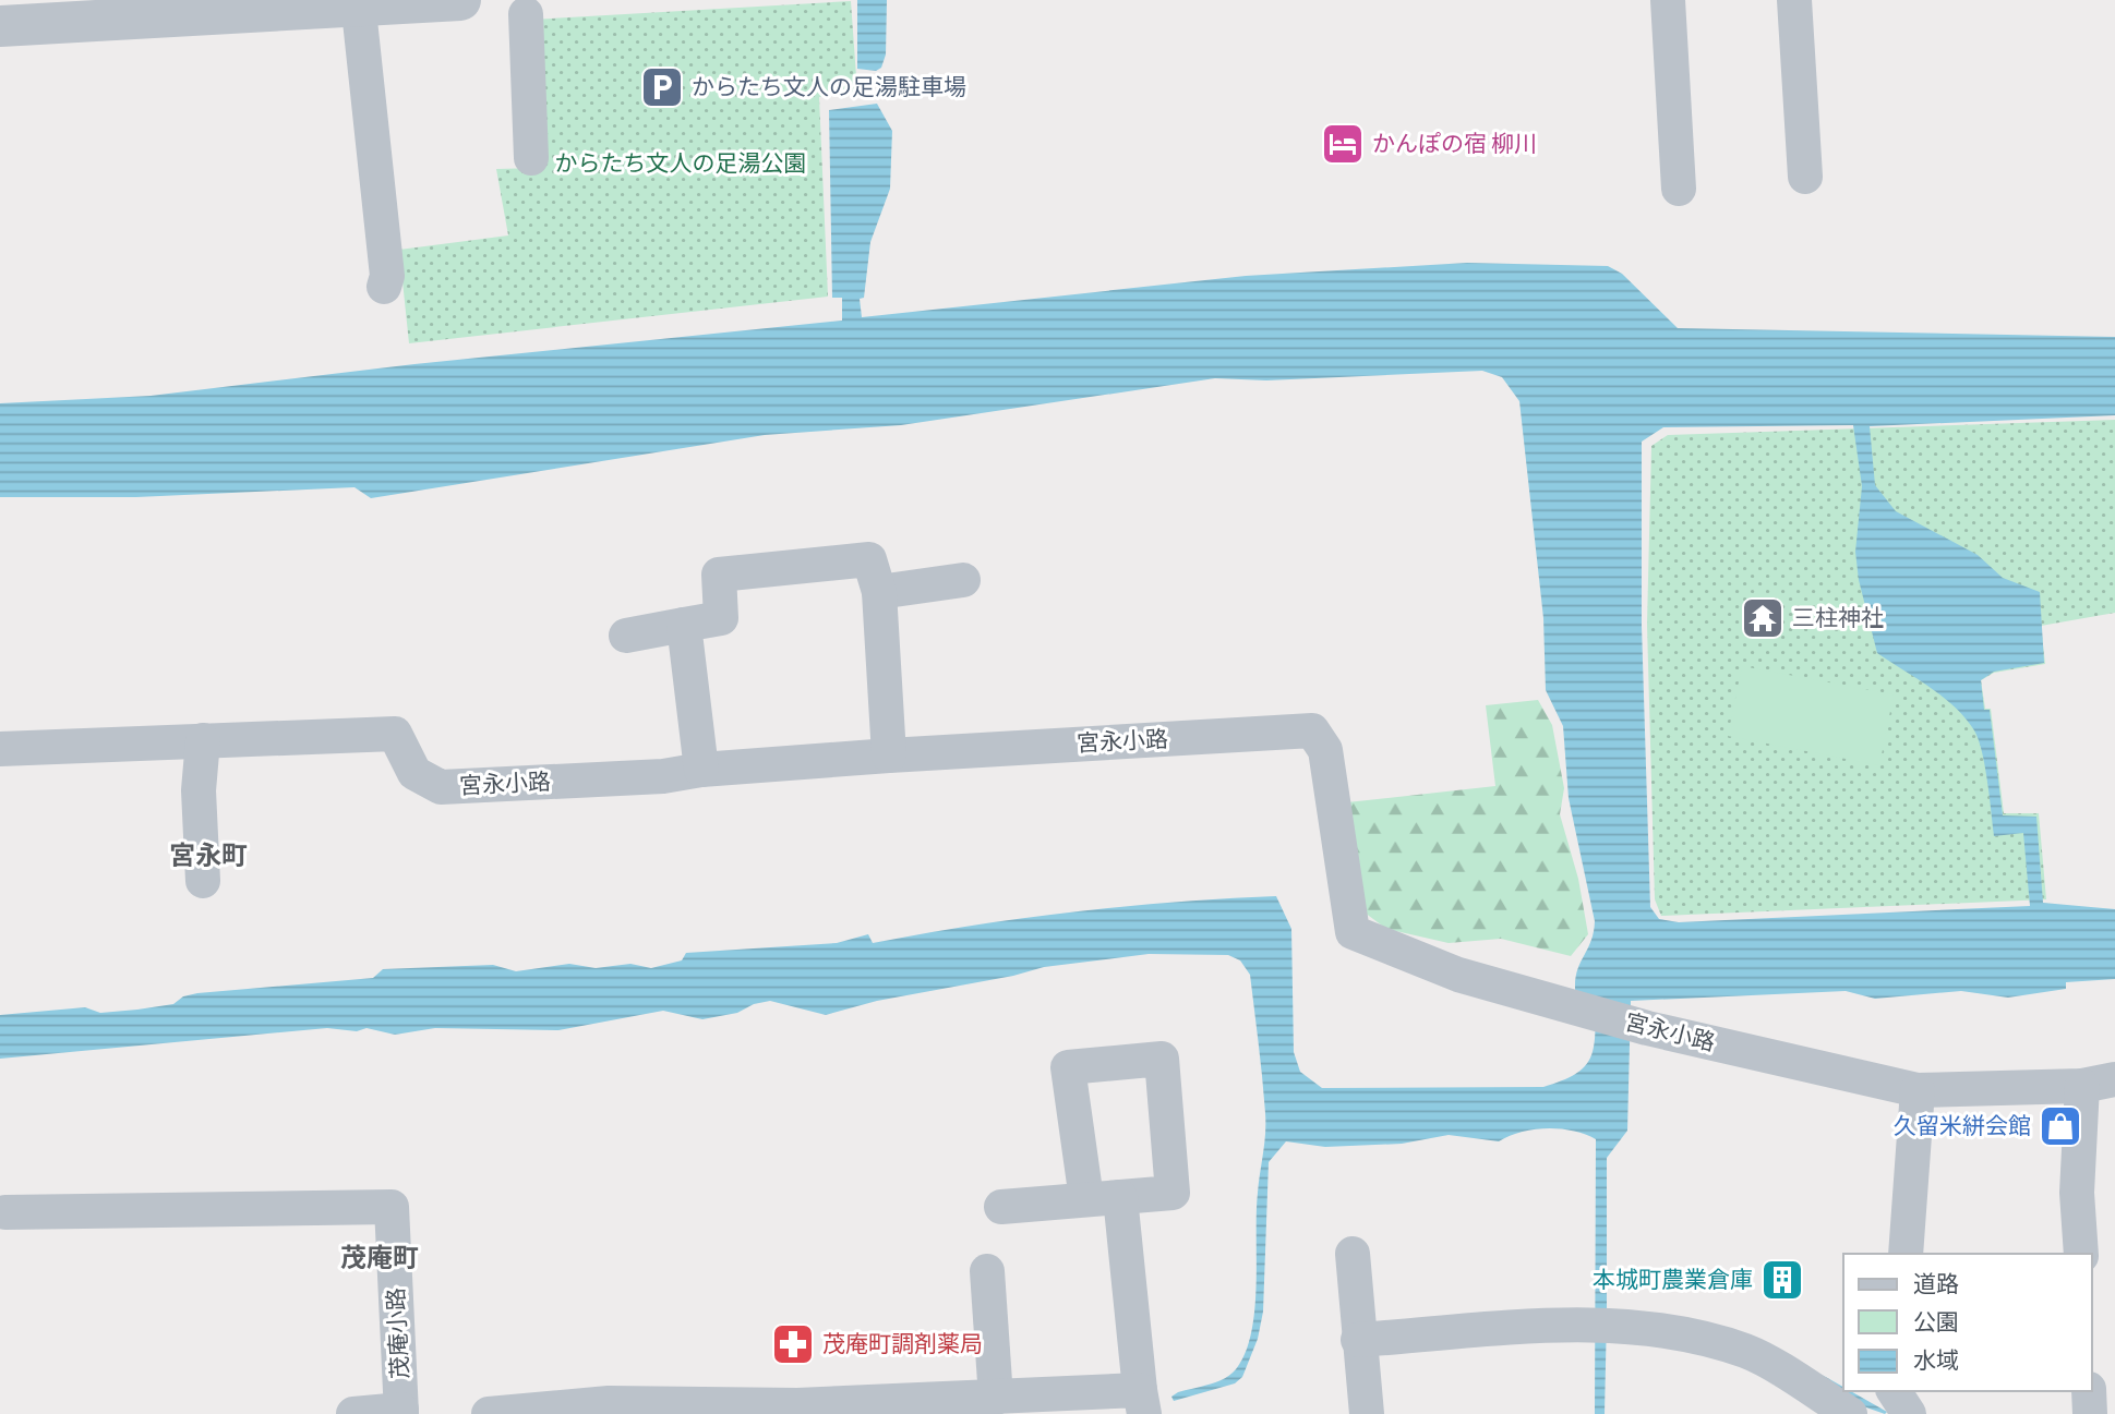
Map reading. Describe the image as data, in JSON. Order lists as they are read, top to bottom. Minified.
{"streets":{"street":["宮永小路","茂庵小路"]},"districts":["宮永町","茂庵町"],"parks":["からたち文人の足湯公園"],"places":{"parking":["からたち文人の足湯駐車場"],"hotel":["かんぽの宿 柳川"],"temple":["三柱神社"],"shop":["久留米絣会館"],"building":["本城町農業倉庫"],"pharmacy":["茂庵町調剤薬局"]},"legend":["道路","公園","水域"]}
